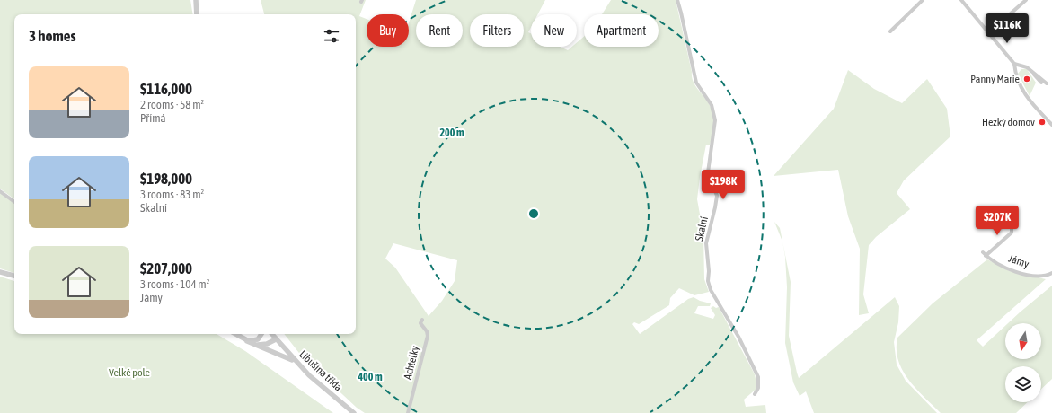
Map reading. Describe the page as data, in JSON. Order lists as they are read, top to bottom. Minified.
{"streets":{"street":["Skalní","Jámy","Achtelky","Libušina třída"]},"parks":["Velké pole"],"places":["Panny Marie","Hezký domov"],"north":"bottom","page":{"price":["$116K","$198K","$207K"],"chip":["Buy","Rent","Filters","New","Apartment"],"heading":"3 homes","list":[{"name":"$116,000","note":"2 rooms · 58 m² · Přímá"},{"name":"$198,000","note":"3 rooms · 83 m² · Skalní"},{"name":"$207,000","note":"3 rooms · 104 m² · Jámy"}]},"rings":["200 m","400 m"]}
